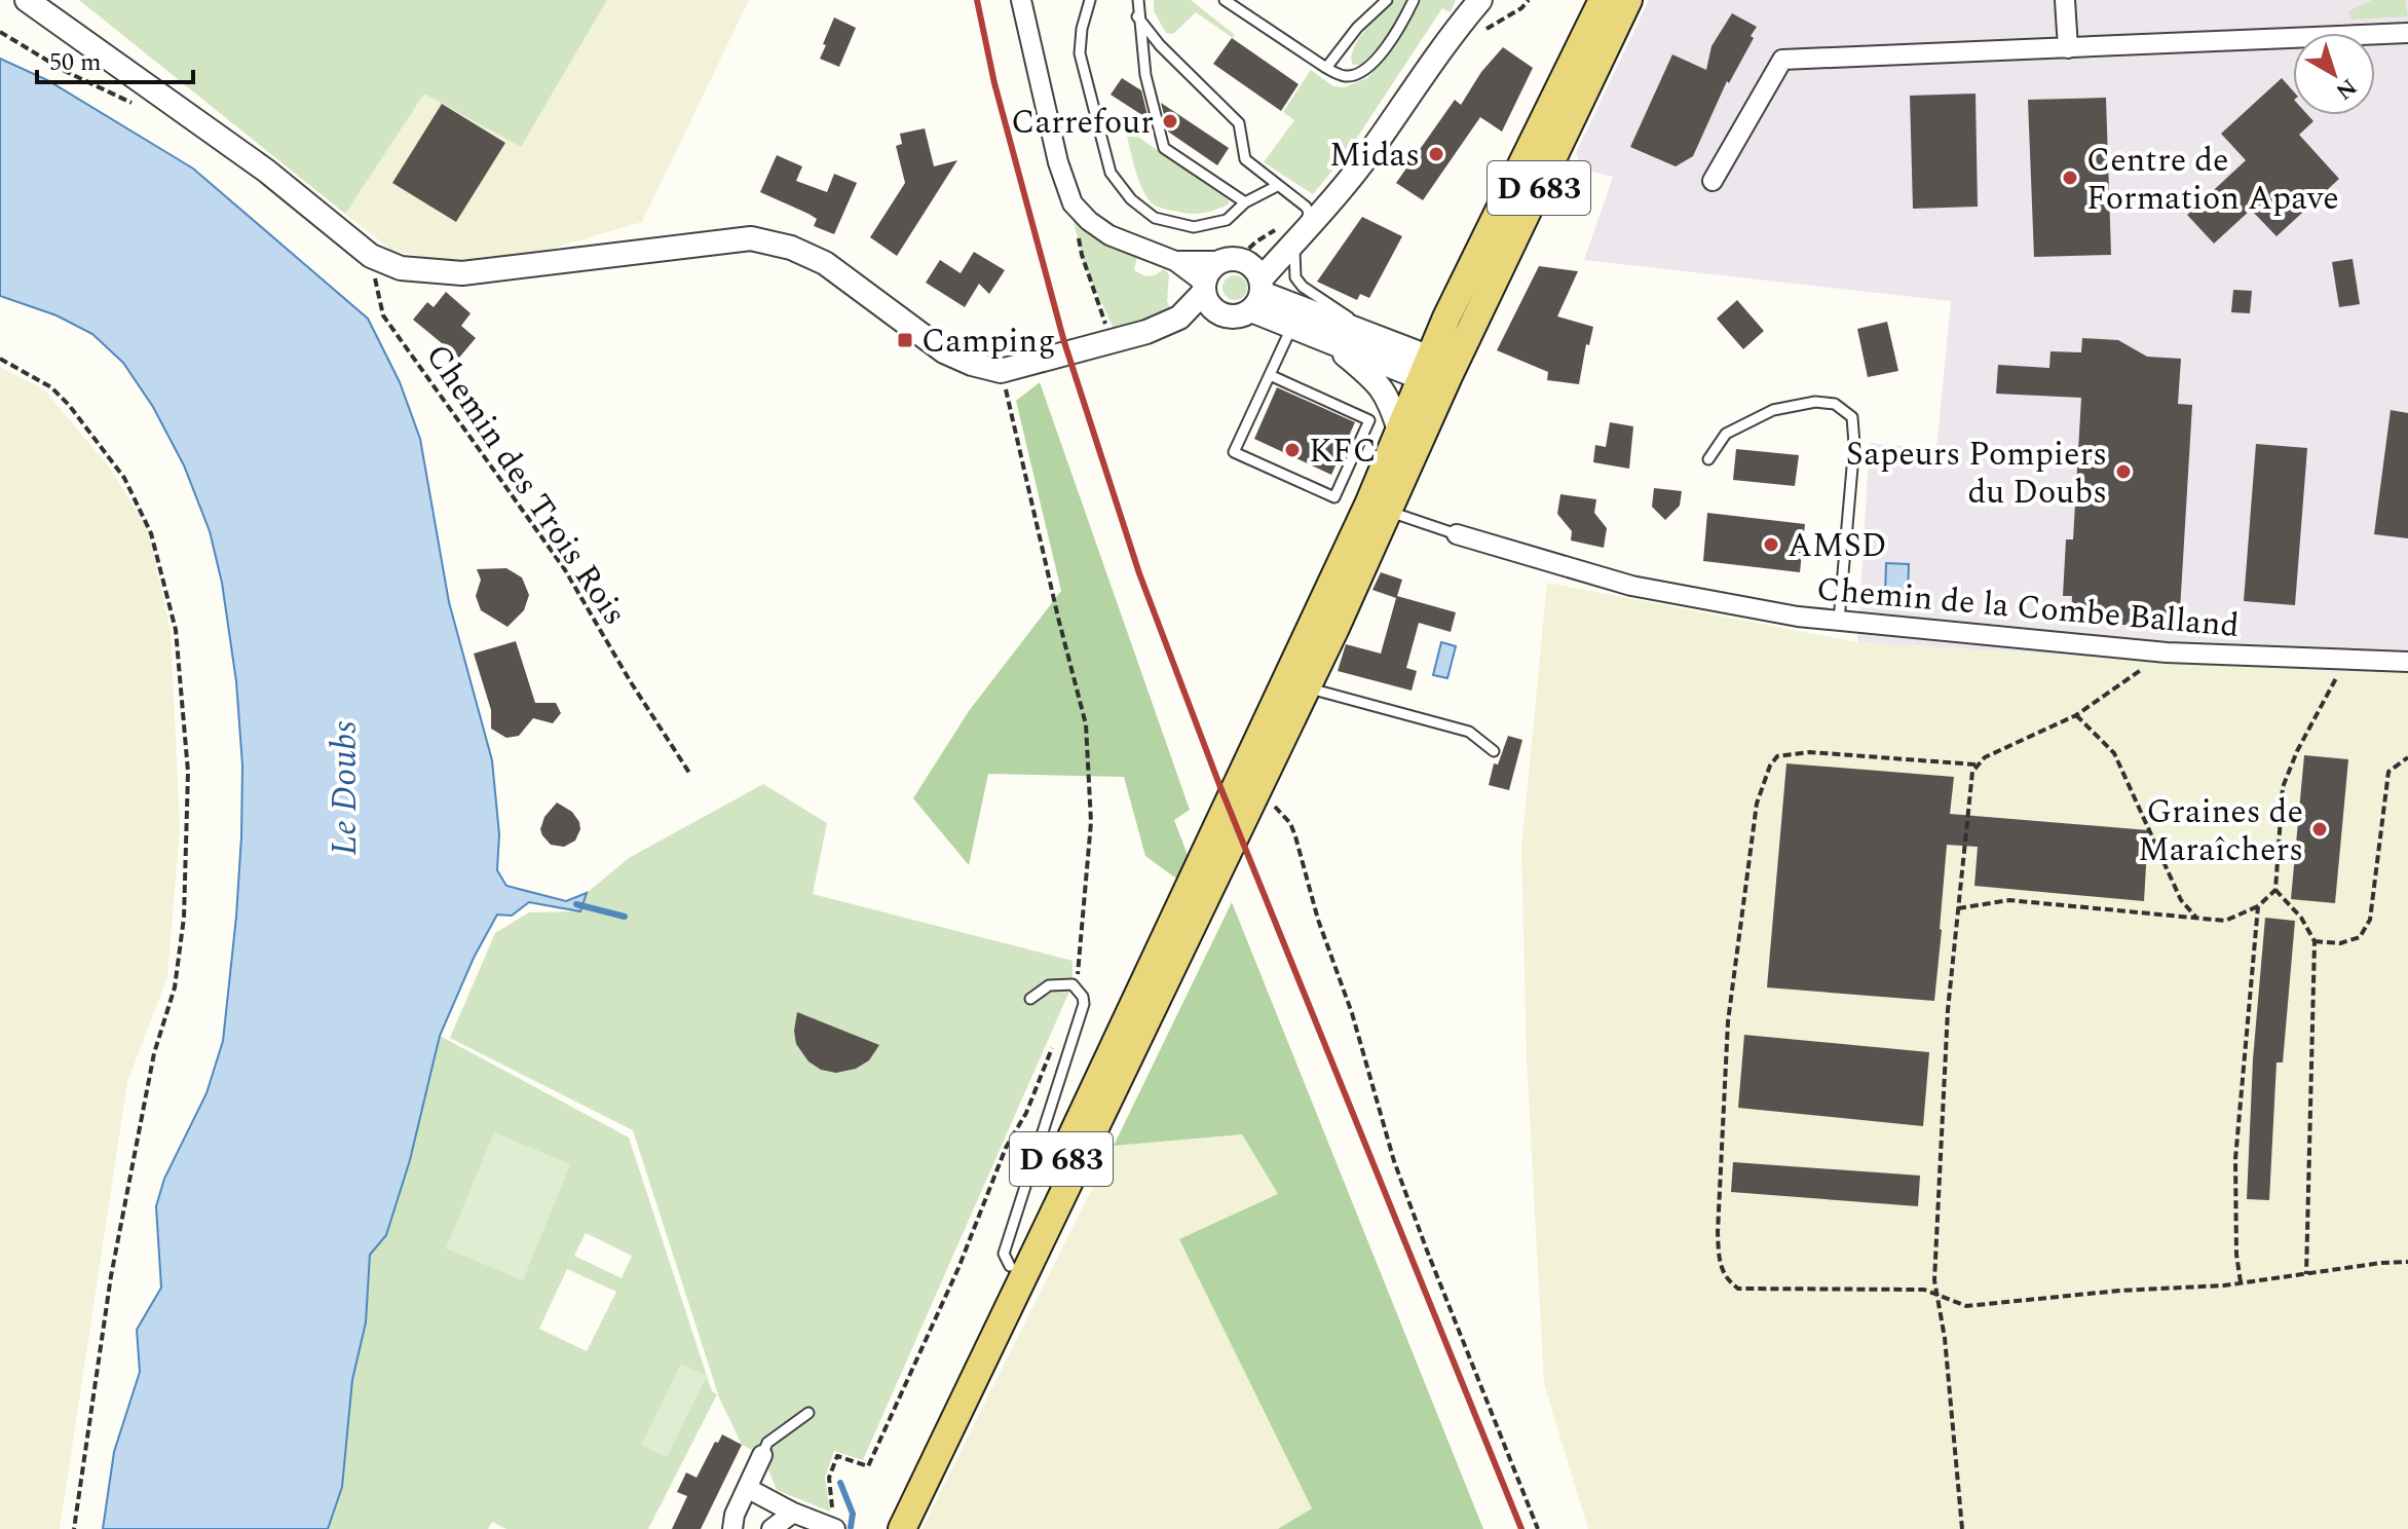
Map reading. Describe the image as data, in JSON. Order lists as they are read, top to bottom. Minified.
{"streets":{"main road":["D 683"],"street":["Chemin de la Combe Balland"],"path":["Chemin des Trois Rois"]},"water":["Le Doubs"],"places":{"other":["Carrefour","Midas","Centre de Formation Apave","KFC","Sapeurs Pompiers du Doubs","AMSD","Graines de Maraîchers"],"transit":["Camping"]},"scale_bar":"50 m","north":"bottom right"}
